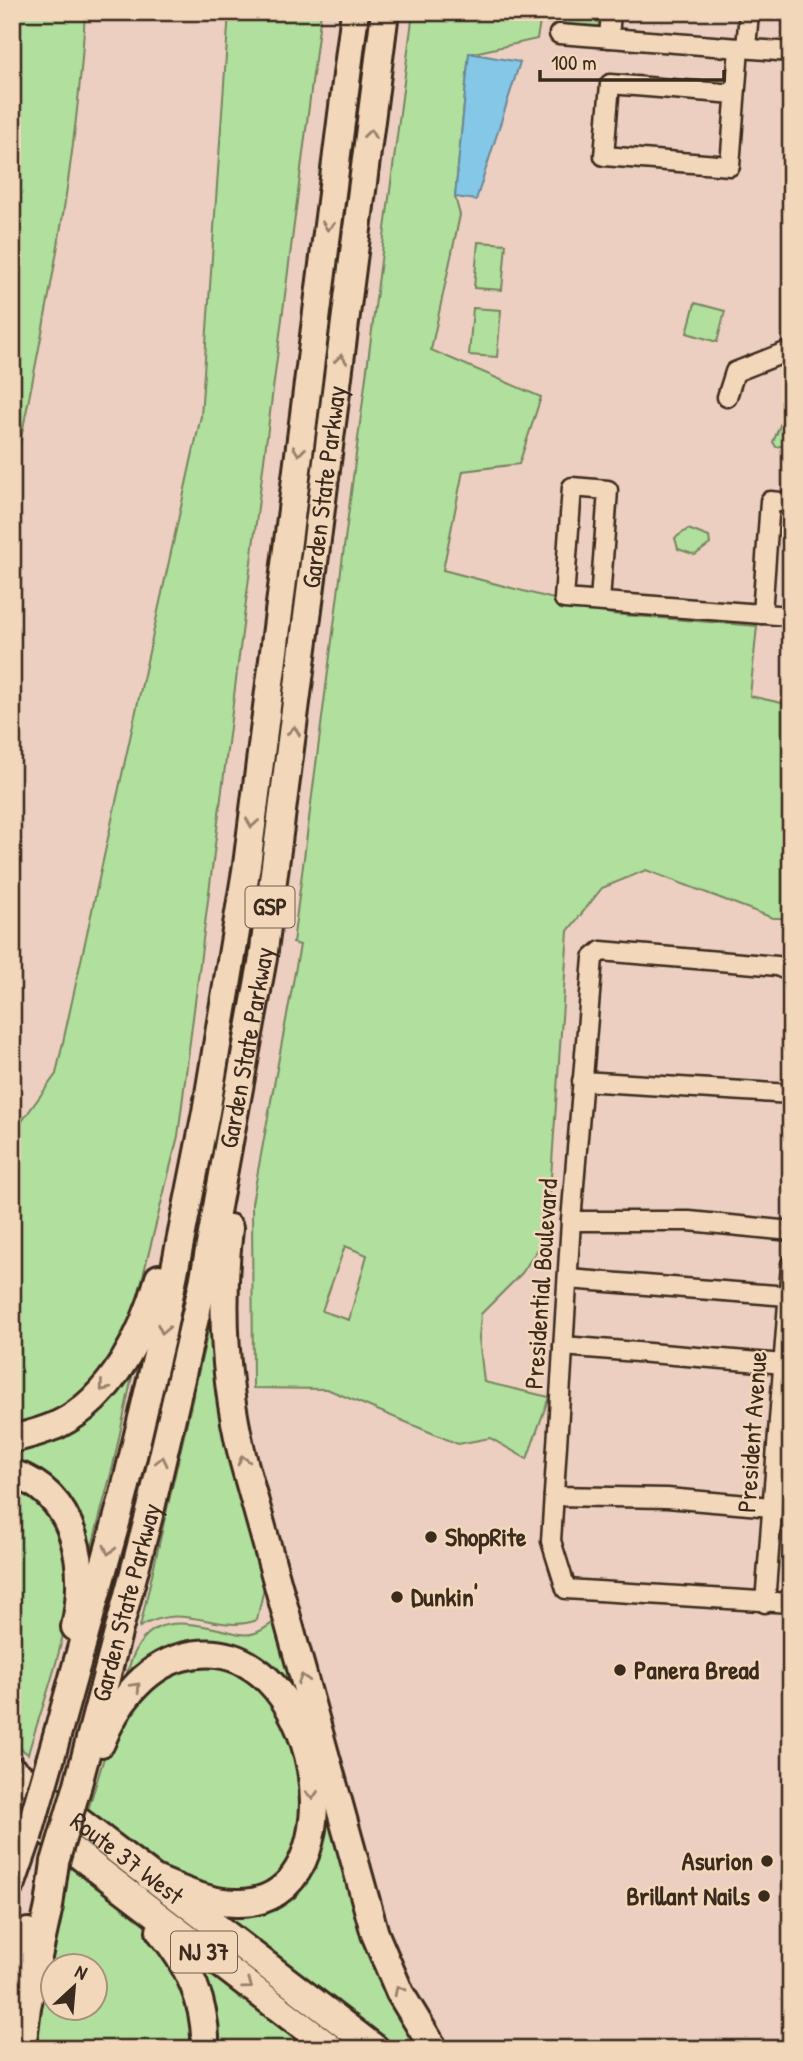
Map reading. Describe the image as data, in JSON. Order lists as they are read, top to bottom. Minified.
{"streets":{"highway":["Garden State Parkway","GSP","Route 37 West","NJ 37"],"street":["Presidential Boulevard","President Avenue"]},"crossings":[["Presidential Boulevard","President Avenue"]],"places":["ShopRite","Dunkin'","Panera Bread","Asurion","Brillant Nails"],"scale_bar":"100 m","north":"top right"}
